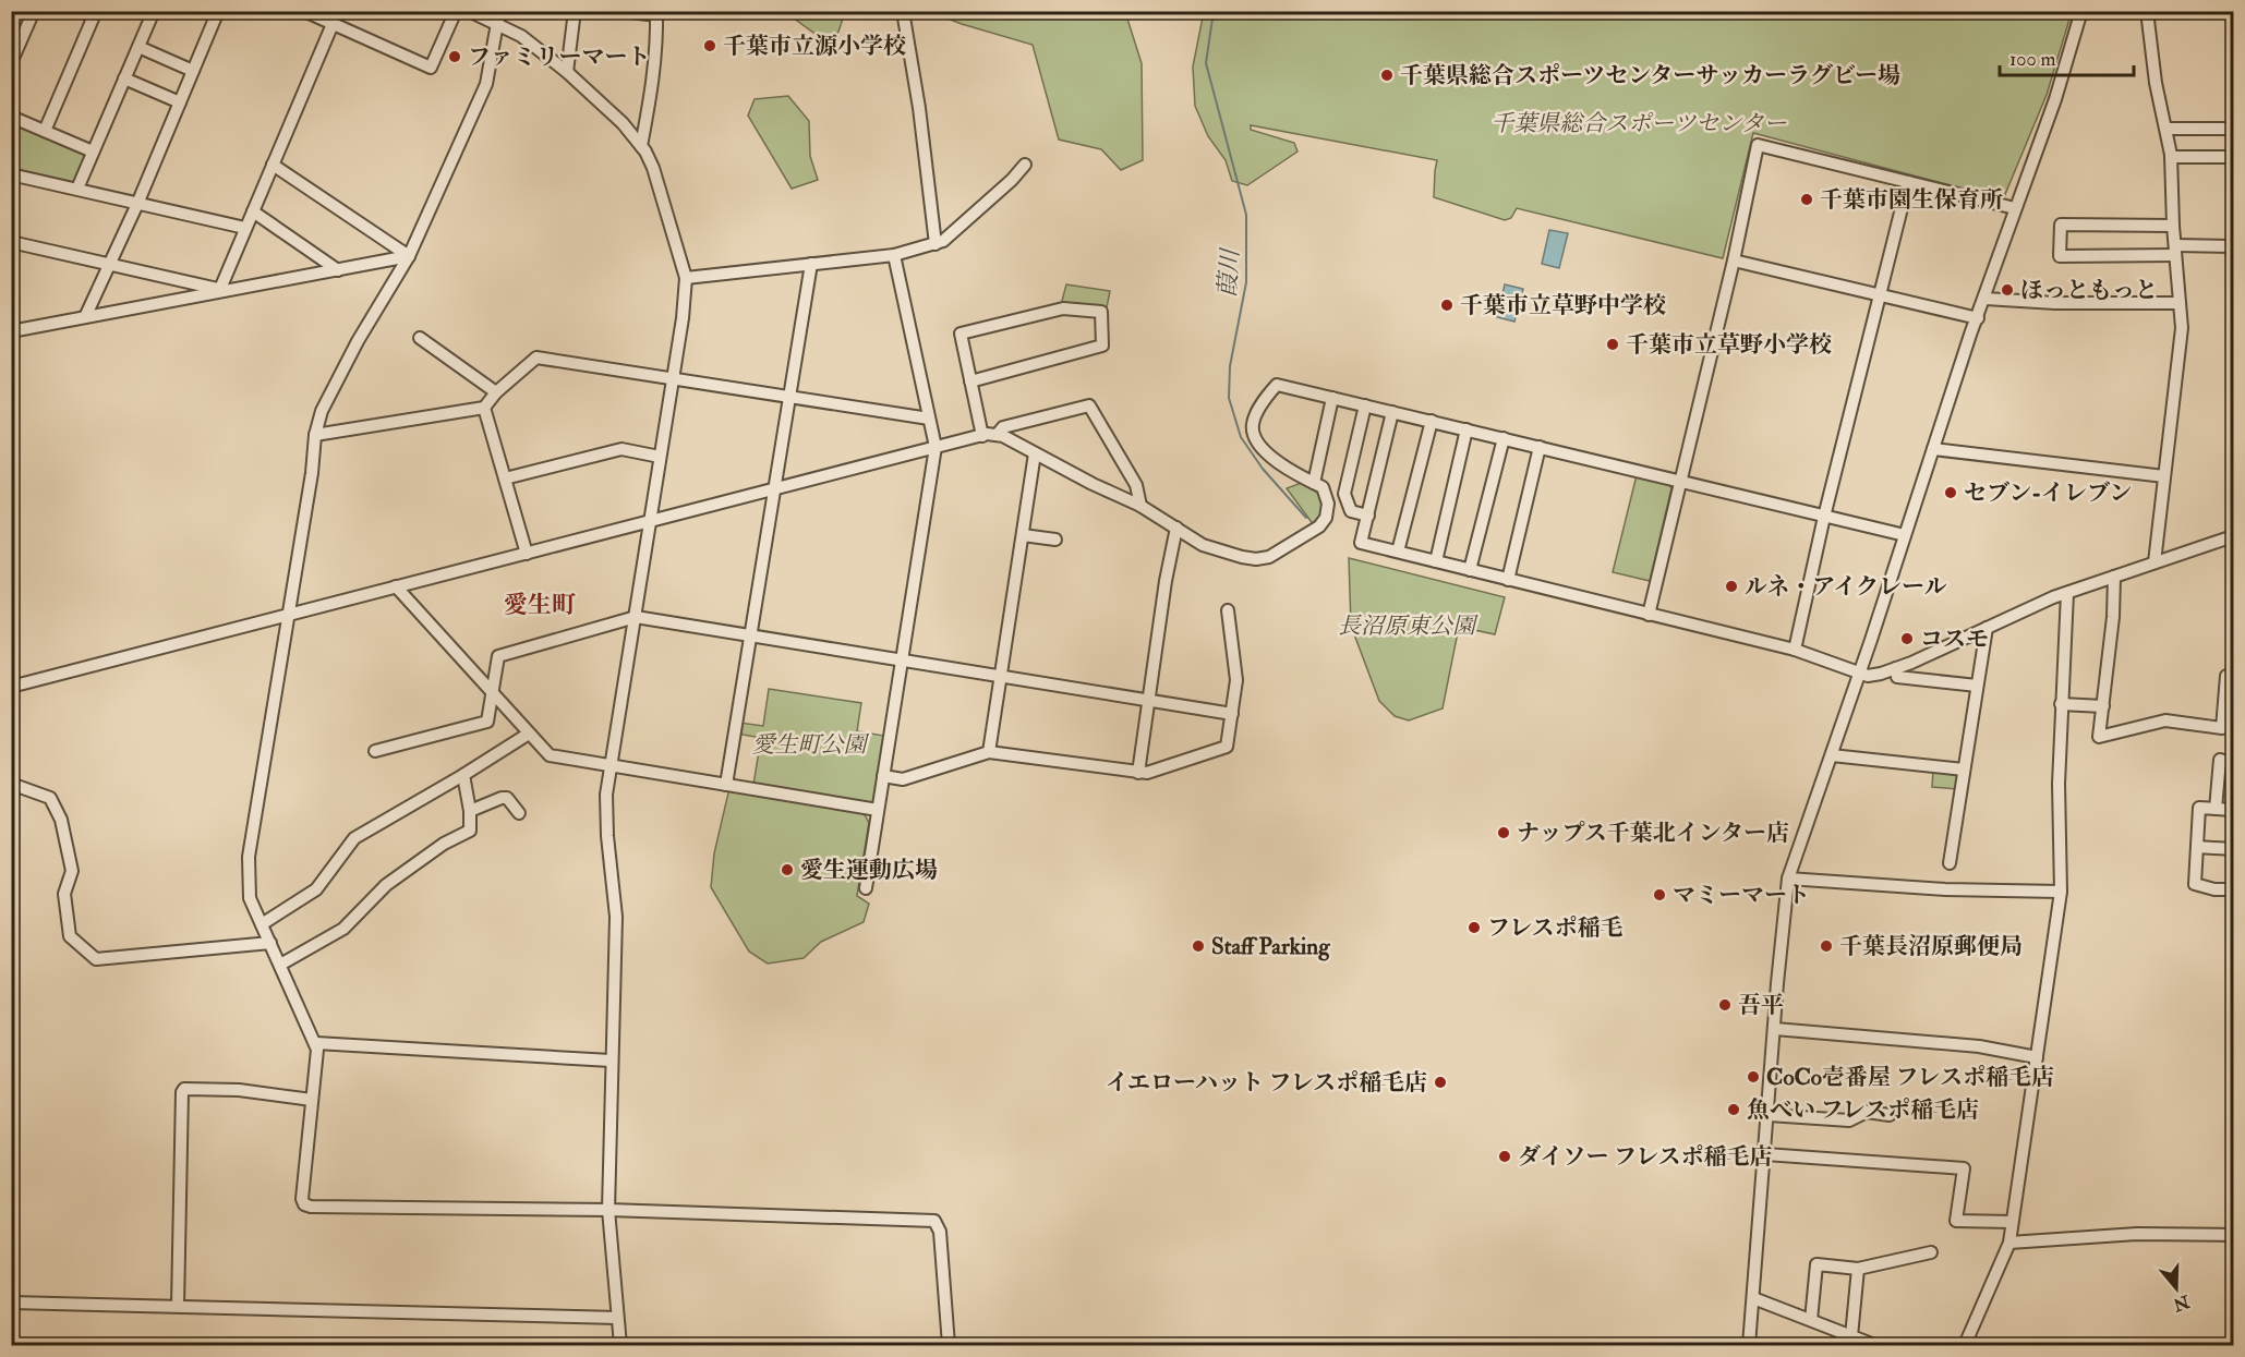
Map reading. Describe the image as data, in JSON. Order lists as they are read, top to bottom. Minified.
{"districts":["愛生町"],"water":["葭川"],"parks":["千葉県総合スポーツセンター","長沼原東公園","愛生町公園"],"places":["千葉市立源小学校","ファミリーマート","千葉県総合スポーツセンターサッカーラグビー場","千葉市園生保育所","ほっともっと","千葉市立草野中学校","千葉市立草野小学校","セブン-イレブン","ルネ・アイクレール","コスモ","ナップス千葉北インター店","愛生運動広場","マミーマート","フレスポ稲毛","Staff Parking","千葉長沼原郵便局","吾平","CoCo壱番屋 フレスポ稲毛店","イエローハット フレスポ稲毛店","魚べい フレスポ稲毛店","ダイソー フレスポ稲毛店"],"scale_bar":"100 m","north":"bottom"}
